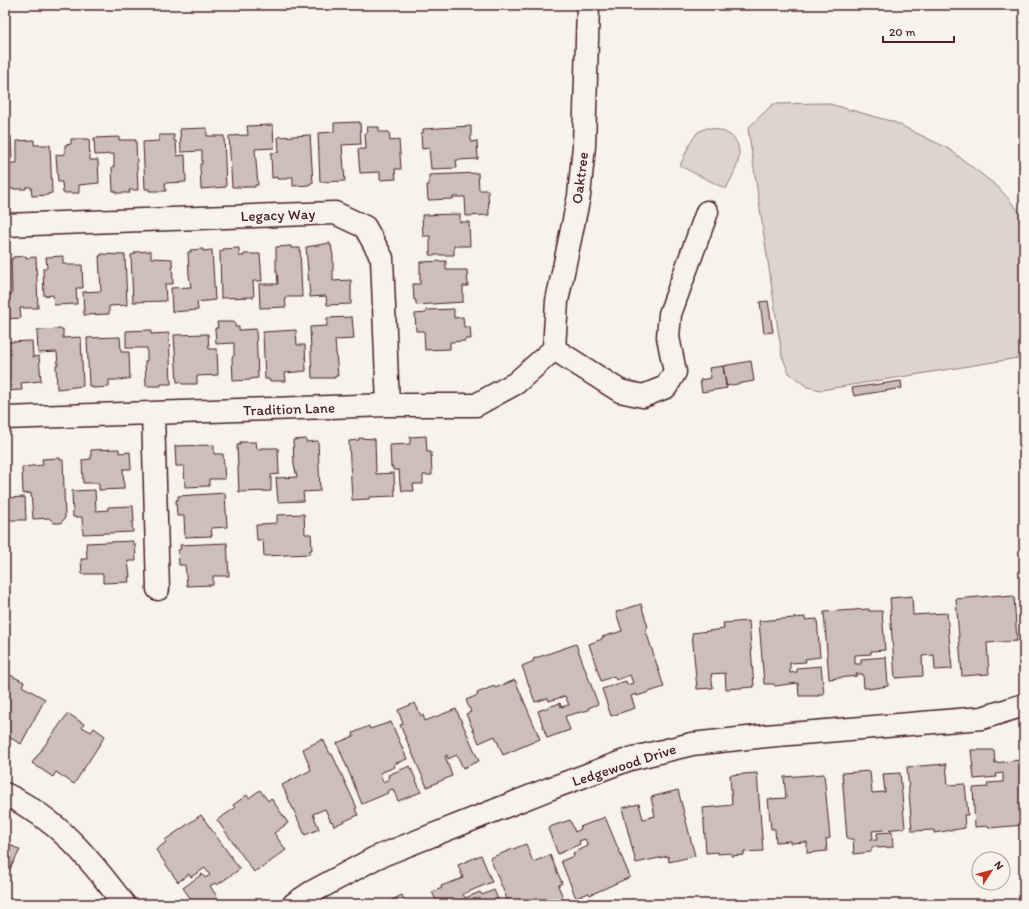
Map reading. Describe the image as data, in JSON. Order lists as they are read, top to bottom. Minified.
{"streets":{"street":["Oaktree","Legacy Way","Tradition Lane","Ledgewood Drive"]},"crossings":[["Oaktree","Tradition Lane"],["Legacy Way","Tradition Lane"]],"scale_bar":"20 m","north":"top right"}
